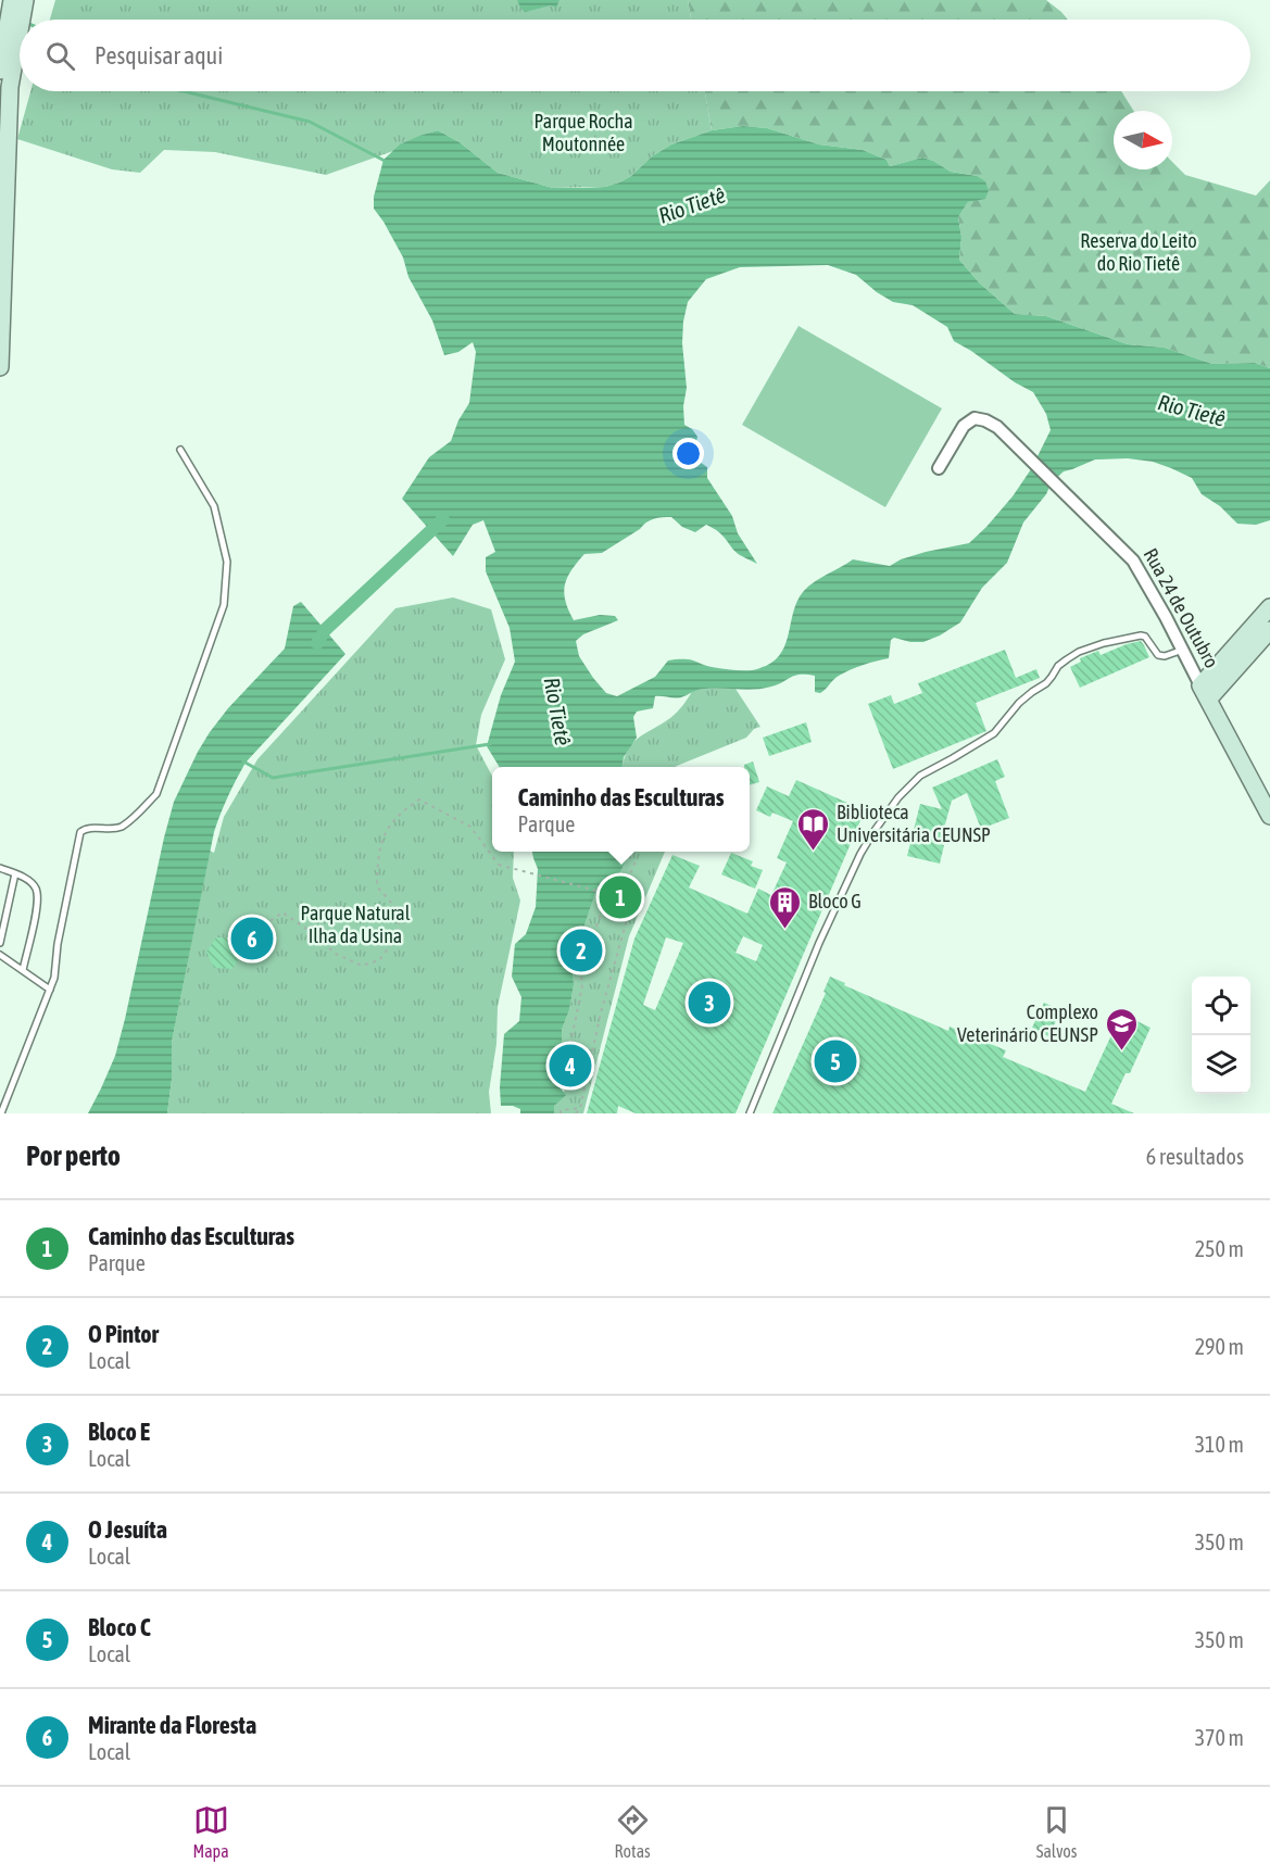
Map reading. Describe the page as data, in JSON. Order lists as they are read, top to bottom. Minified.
{"streets":{"main road":["Rua 24 de Outubro"]},"water":["Rio Tietê"],"parks":["Parque Rocha Moutonnée","Reserva do Leito do Rio Tietê","Parque Natural Ilha da Usina"],"places":{"library":["Biblioteca Universitária CEUNSP"],"building":["Bloco G"],"school or university":["Complexo Veterinário CEUNSP"]},"north":"right","page":{"search":"Pesquisar aqui","popup":["Caminho das Esculturas","Parque"],"pins":["1","6","2","3","5","4"],"heading":["Por perto","6 resultados"],"list":[{"mark":"1","name":"Caminho das Esculturas","note":"Parque","value":"250 m"},{"mark":"2","name":"O Pintor","note":"Local","value":"290 m"},{"mark":"3","name":"Bloco E","note":"Local","value":"310 m"},{"mark":"4","name":"O Jesuíta","note":"Local","value":"350 m"},{"mark":"5","name":"Bloco C","note":"Local","value":"350 m"},{"mark":"6","name":"Mirante da Floresta","note":"Local","value":"370 m"}],"nav":["Mapa","Rotas","Salvos"]}}
